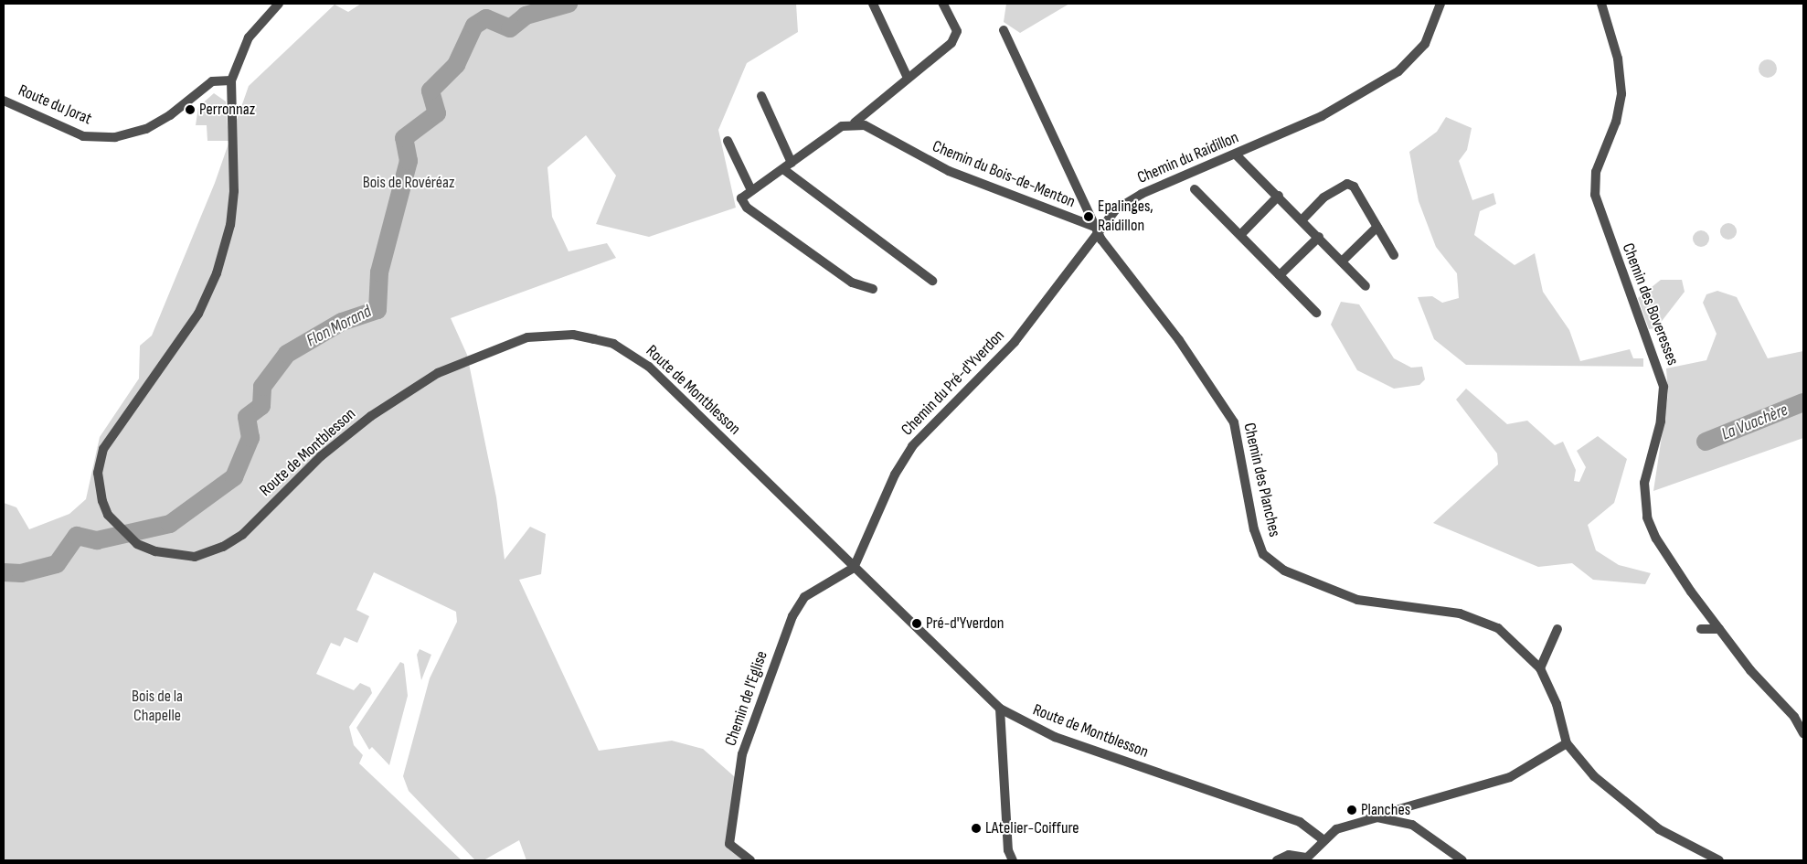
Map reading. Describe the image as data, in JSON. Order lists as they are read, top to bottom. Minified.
{"streets":{"street":["Route du Jorat","Chemin du Raidillon","Chemin du Bois-de-Menton","Chemin des Boveresses","Chemin du Pré-d'Yverdon","Route de Montblesson","Chemin des Planches","Chemin de l'Eglise"]},"crossings":[["Route du Jorat","Route de Montblesson"],["Chemin du Raidillon","Chemin du Bois-de-Menton"],["Chemin du Raidillon","Chemin du Pré-d'Yverdon"],["Chemin du Raidillon","Chemin des Planches"],["Chemin du Bois-de-Menton","Chemin du Pré-d'Yverdon"],["Chemin du Bois-de-Menton","Chemin des Planches"],["Chemin du Pré-d'Yverdon","Route de Montblesson"],["Chemin du Pré-d'Yverdon","Chemin des Planches"],["Chemin du Pré-d'Yverdon","Chemin de l'Eglise"],["Route de Montblesson","Chemin de l'Eglise"]],"water":["Flon Morand","La Vuachère"],"parks":["Bois de Rovéréaz","Bois de la Chapelle"],"places":["Perronnaz","Epalinges, Raidillon","Pré-d'Yverdon","Planches","LAtelier-Coiffure"]}
